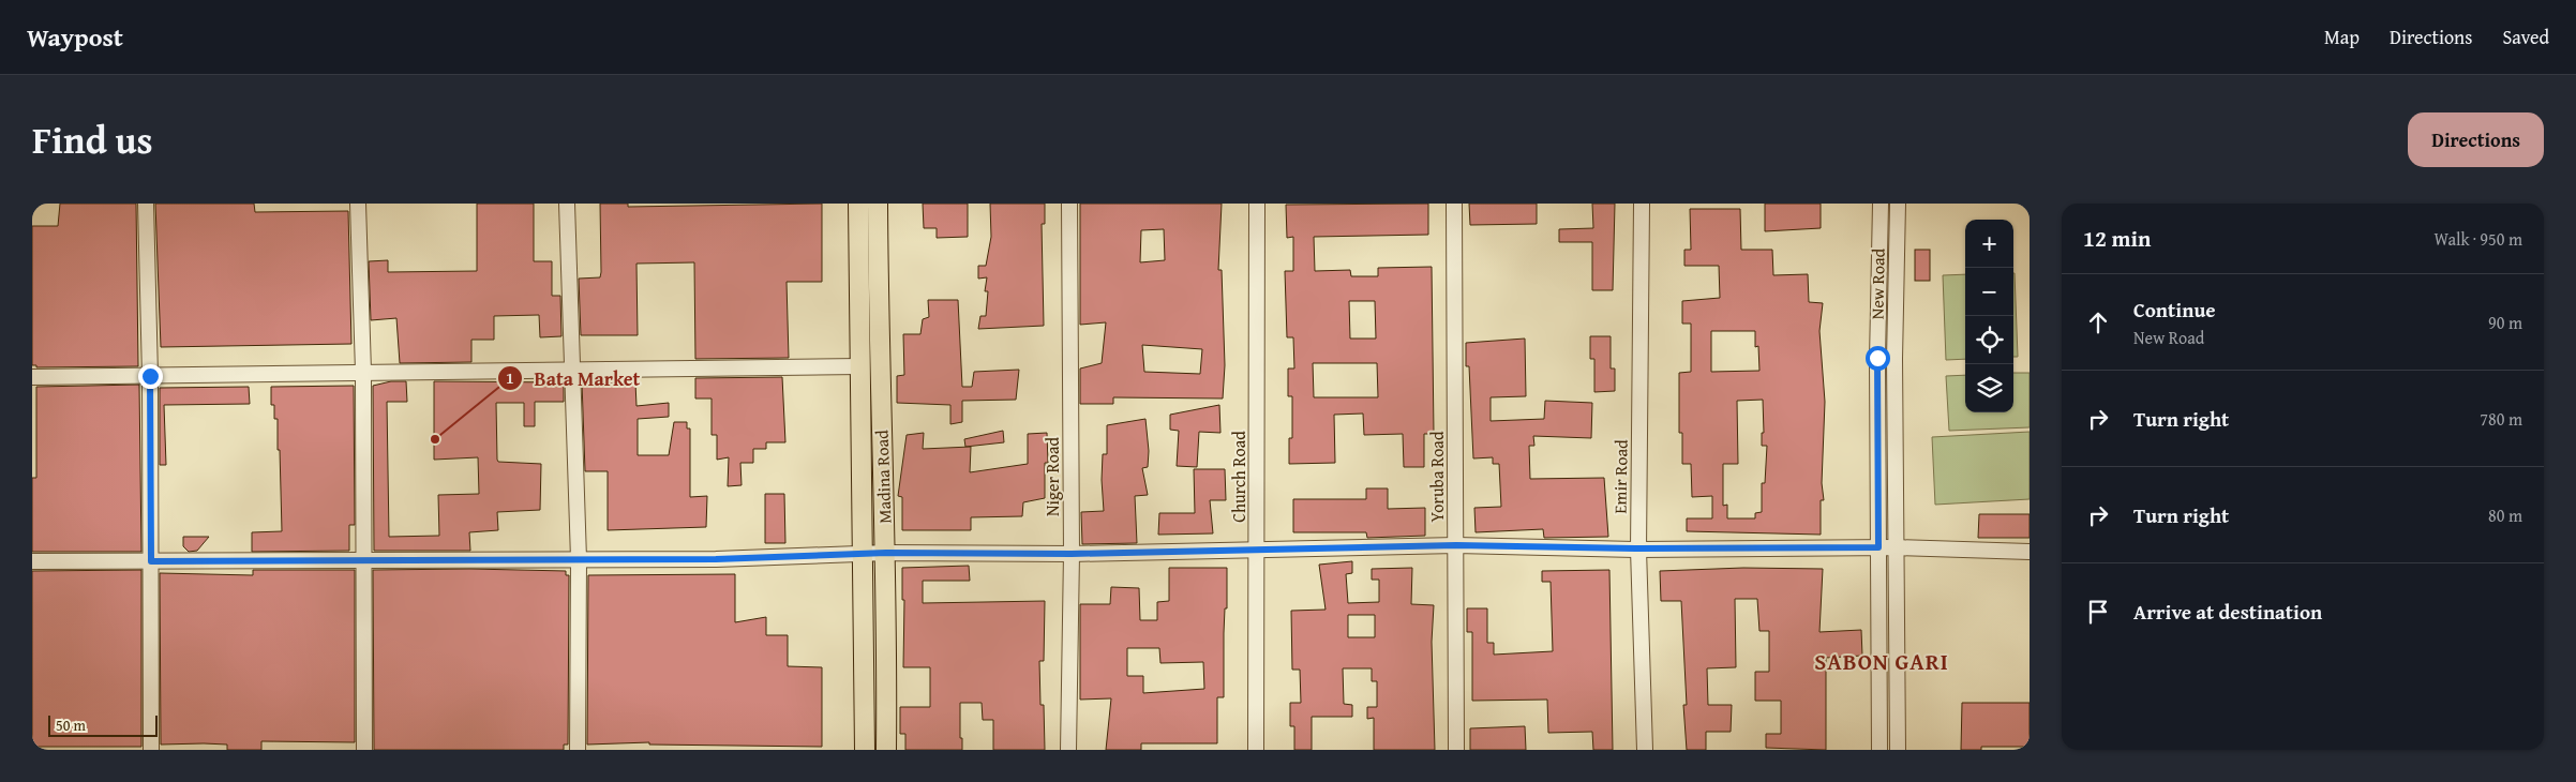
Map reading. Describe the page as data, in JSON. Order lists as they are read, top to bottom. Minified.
{"streets":{"main road":["Madina Road"],"street":["New Road","Niger Road","Church Road","Yoruba Road","Emir Road"]},"districts":["SABON GARI"],"places":["Bata Market"],"scale_bar":"50 m","page":{"header":"Waypost","nav":["Map","Directions","Saved"],"title":"Find us","buttons":"Directions","heading":["12 min","Walk · 950 m"],"map_buttons":["+","−"],"list":[["Continue","New Road","90 m"],["Turn right","780 m"],["Turn right","80 m"],"Arrive at destination"],"scale":"50 m"}}
